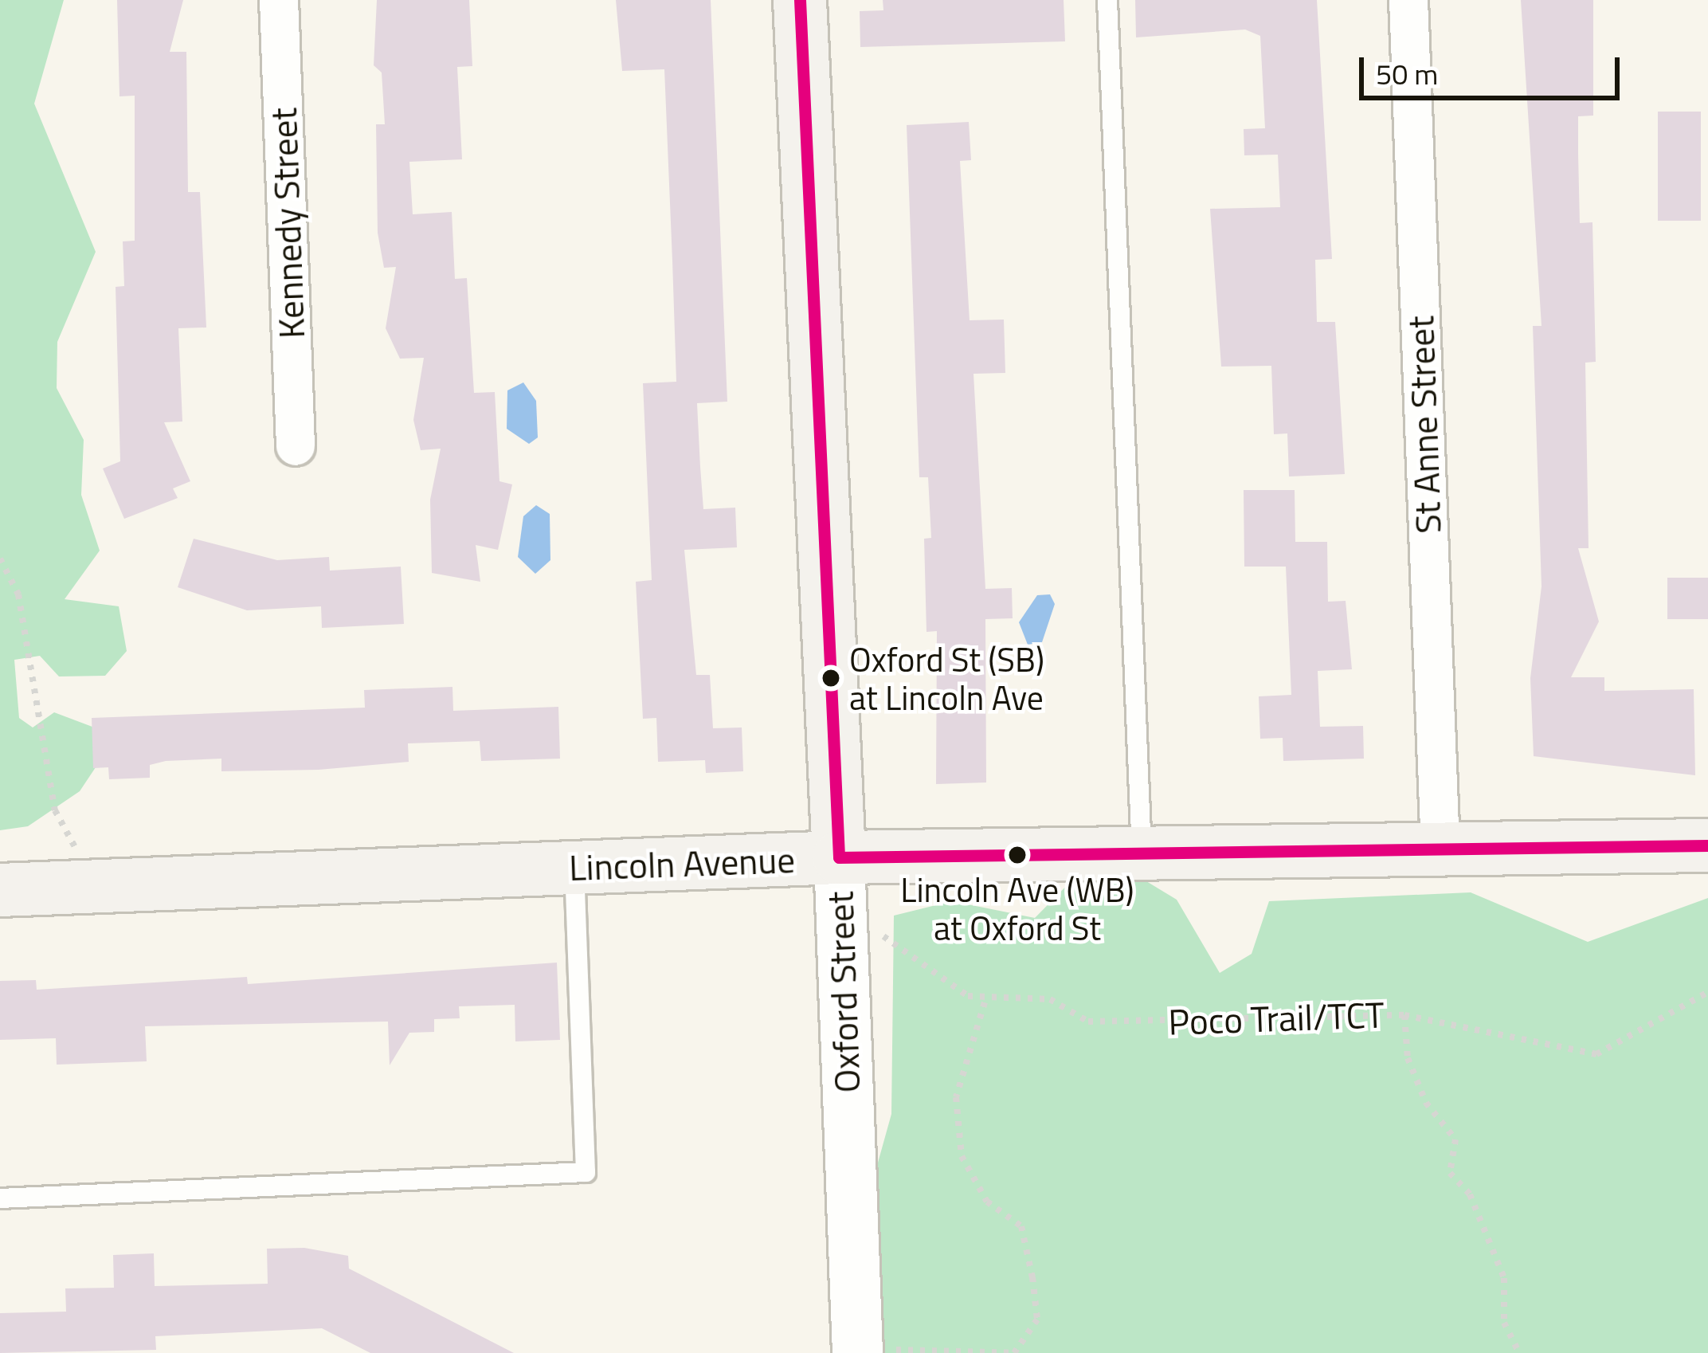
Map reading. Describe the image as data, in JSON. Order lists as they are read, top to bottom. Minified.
{"streets":{"main road":["Lincoln Avenue","Oxford Street"],"street":["Kennedy Street","St Anne Street"],"path":["Poco Trail/TCT"]},"crossings":[["St Anne Street","Lincoln Avenue"],["Lincoln Avenue","Oxford Street"]],"places":["Oxford St (SB) at Lincoln Ave","Lincoln Ave (WB) at Oxford St"],"scale_bar":"50 m"}
